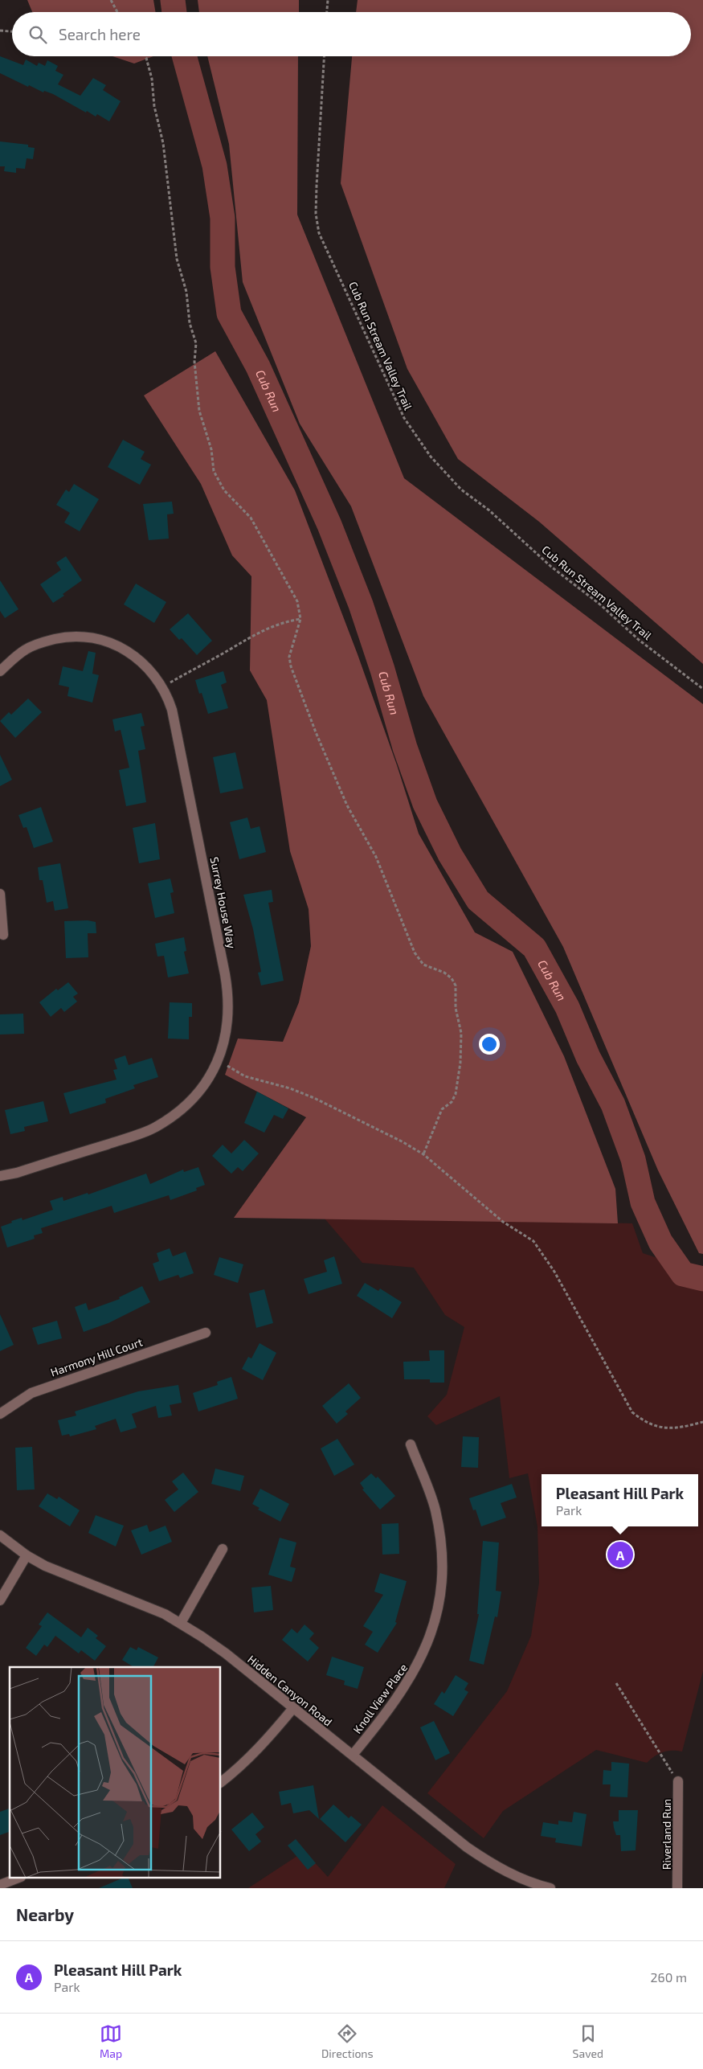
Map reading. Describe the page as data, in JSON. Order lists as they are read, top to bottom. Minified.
{"streets":{"street":["Surrey House Way","Harmony Hill Court","Hidden Canyon Road","Knoll View Place","Riverland Run"],"path":["Cub Run Stream Valley Trail"]},"crossings":[["Hidden Canyon Road","Knoll View Place"]],"water":["Cub Run"],"page":{"search":"Search here","popup":["Pleasant Hill Park","Park"],"pins":"A","heading":"Nearby","list":[{"mark":"A","name":"Pleasant Hill Park","note":"Park","value":"260 m"}],"nav":["Map","Directions","Saved"]}}
